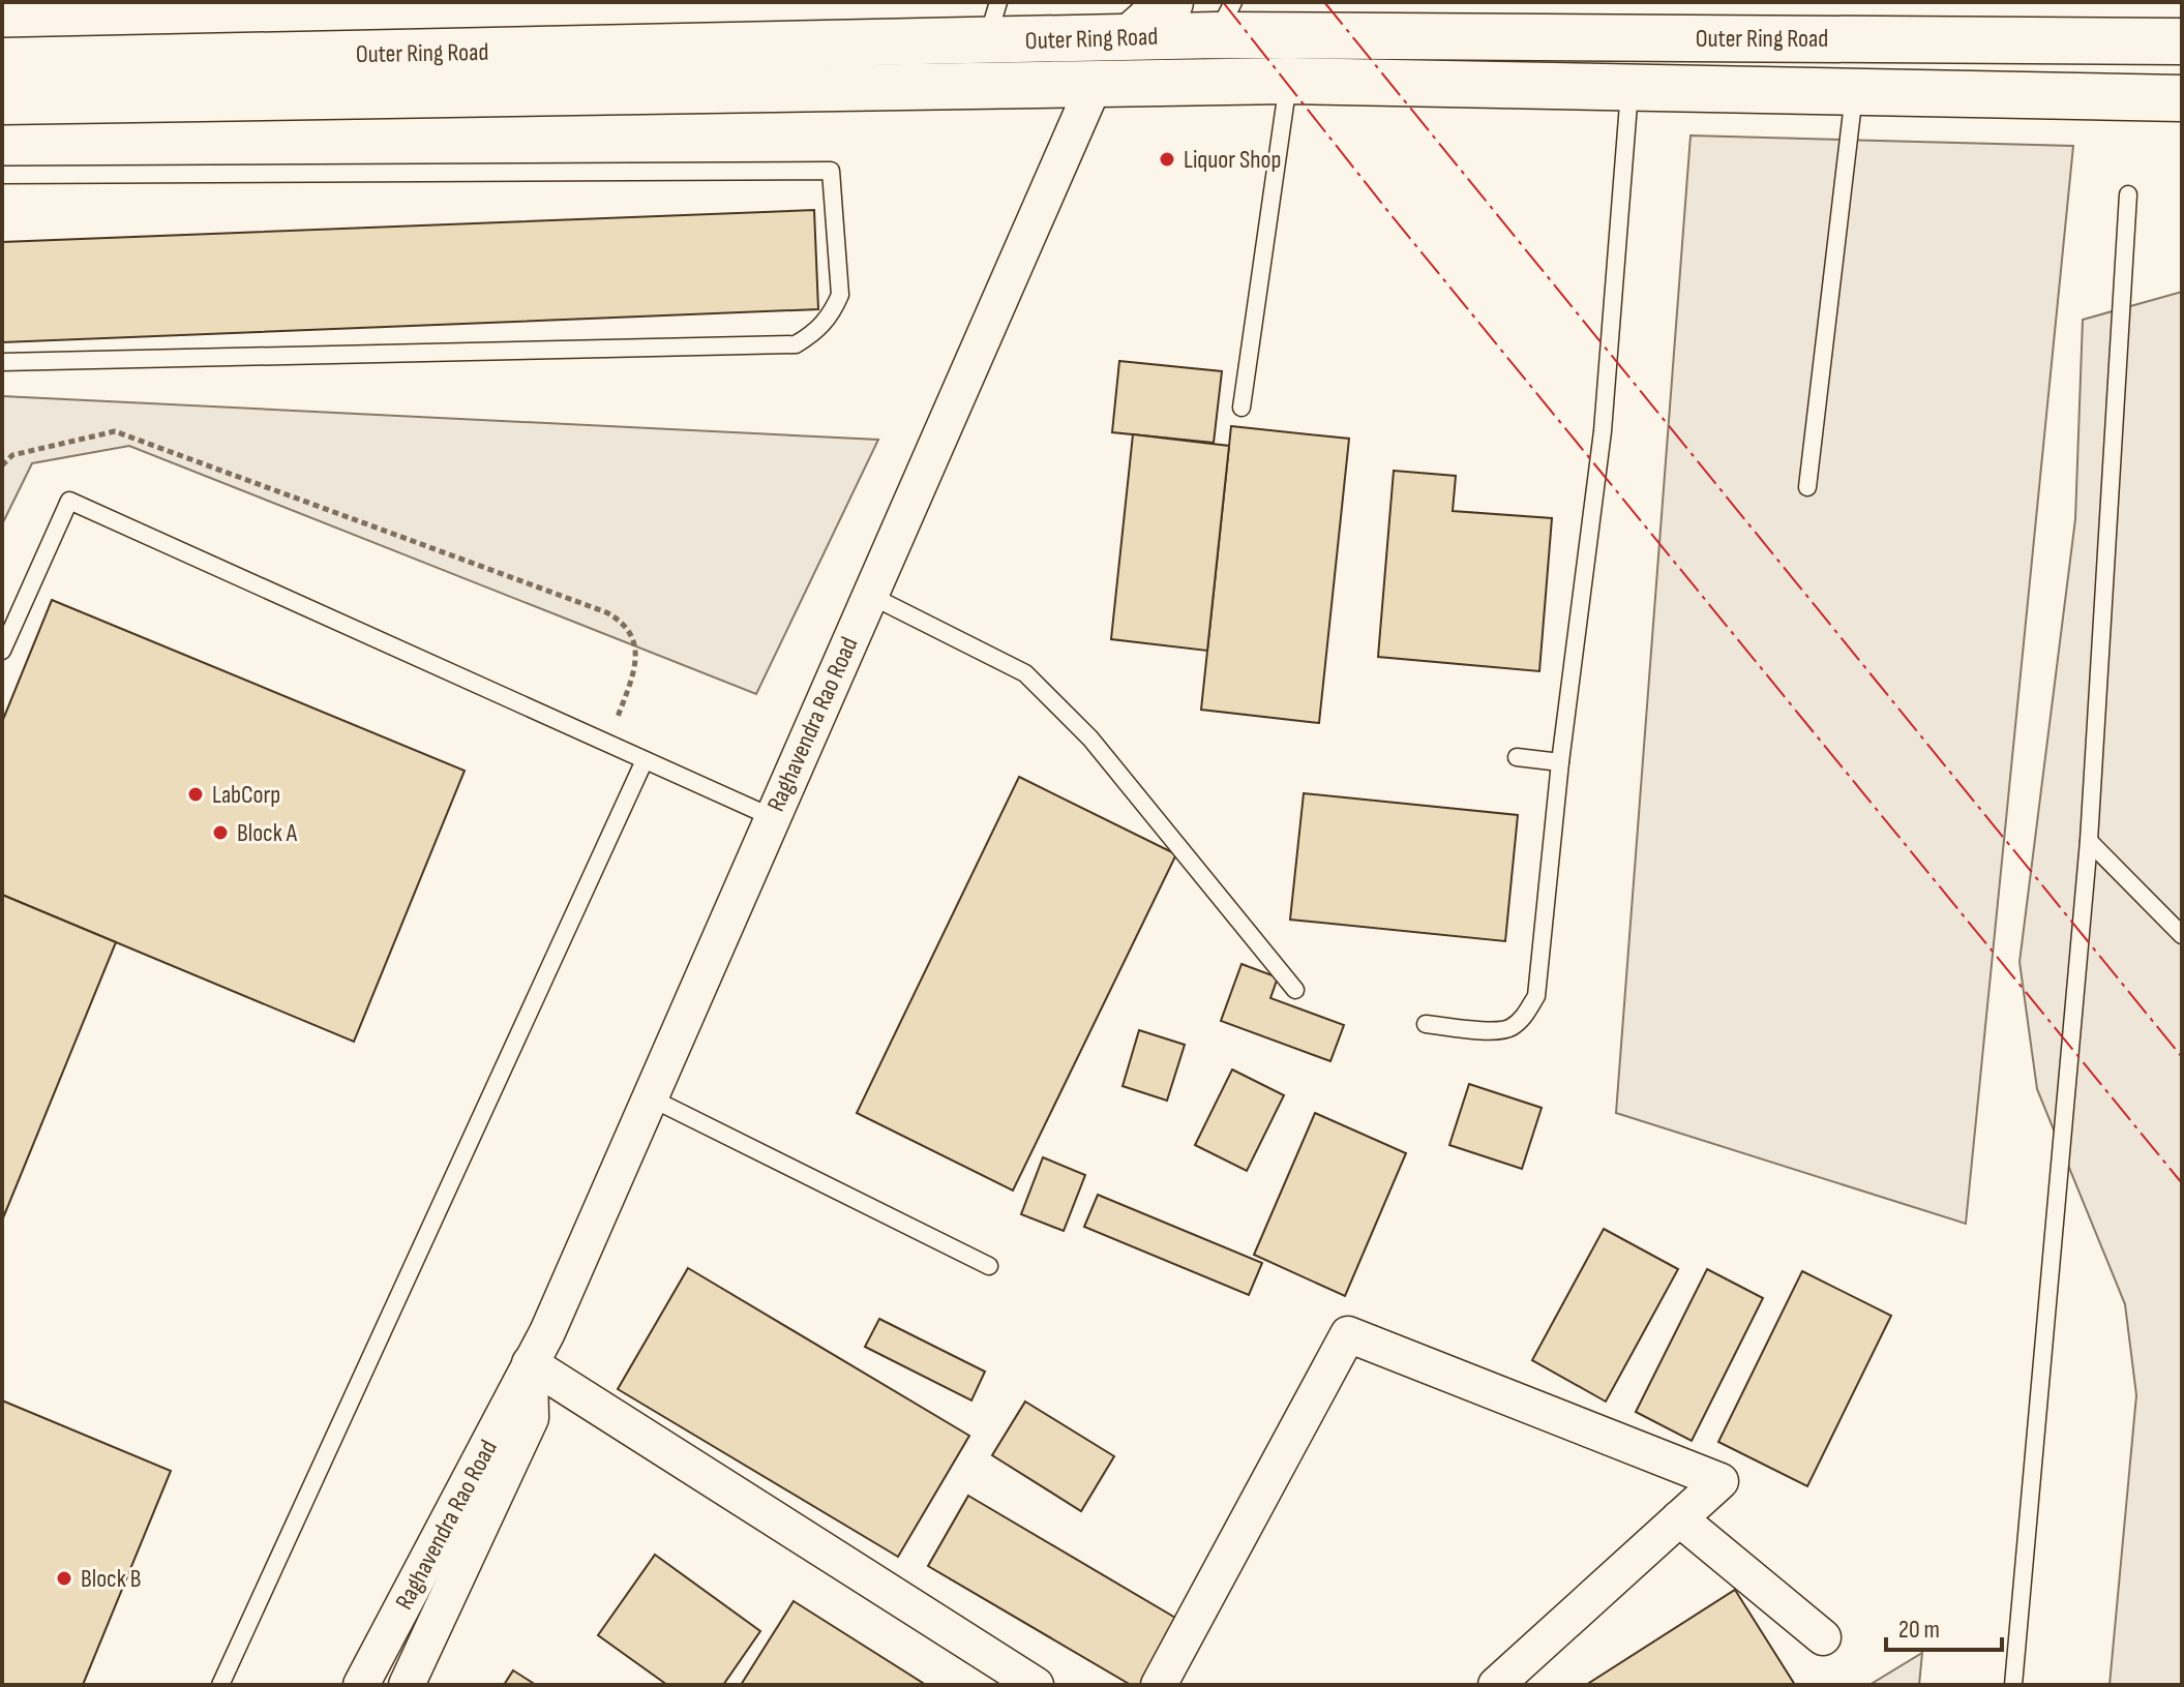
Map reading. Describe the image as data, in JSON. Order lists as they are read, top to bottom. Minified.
{"streets":{"main road":["Outer Ring Road"],"street":["Raghavendra Rao Road"]},"crossings":[["Outer Ring Road","Raghavendra Rao Road"]],"places":["Liquor Shop","LabCorp","Block A","Block B"],"scale_bar":"20 m"}
